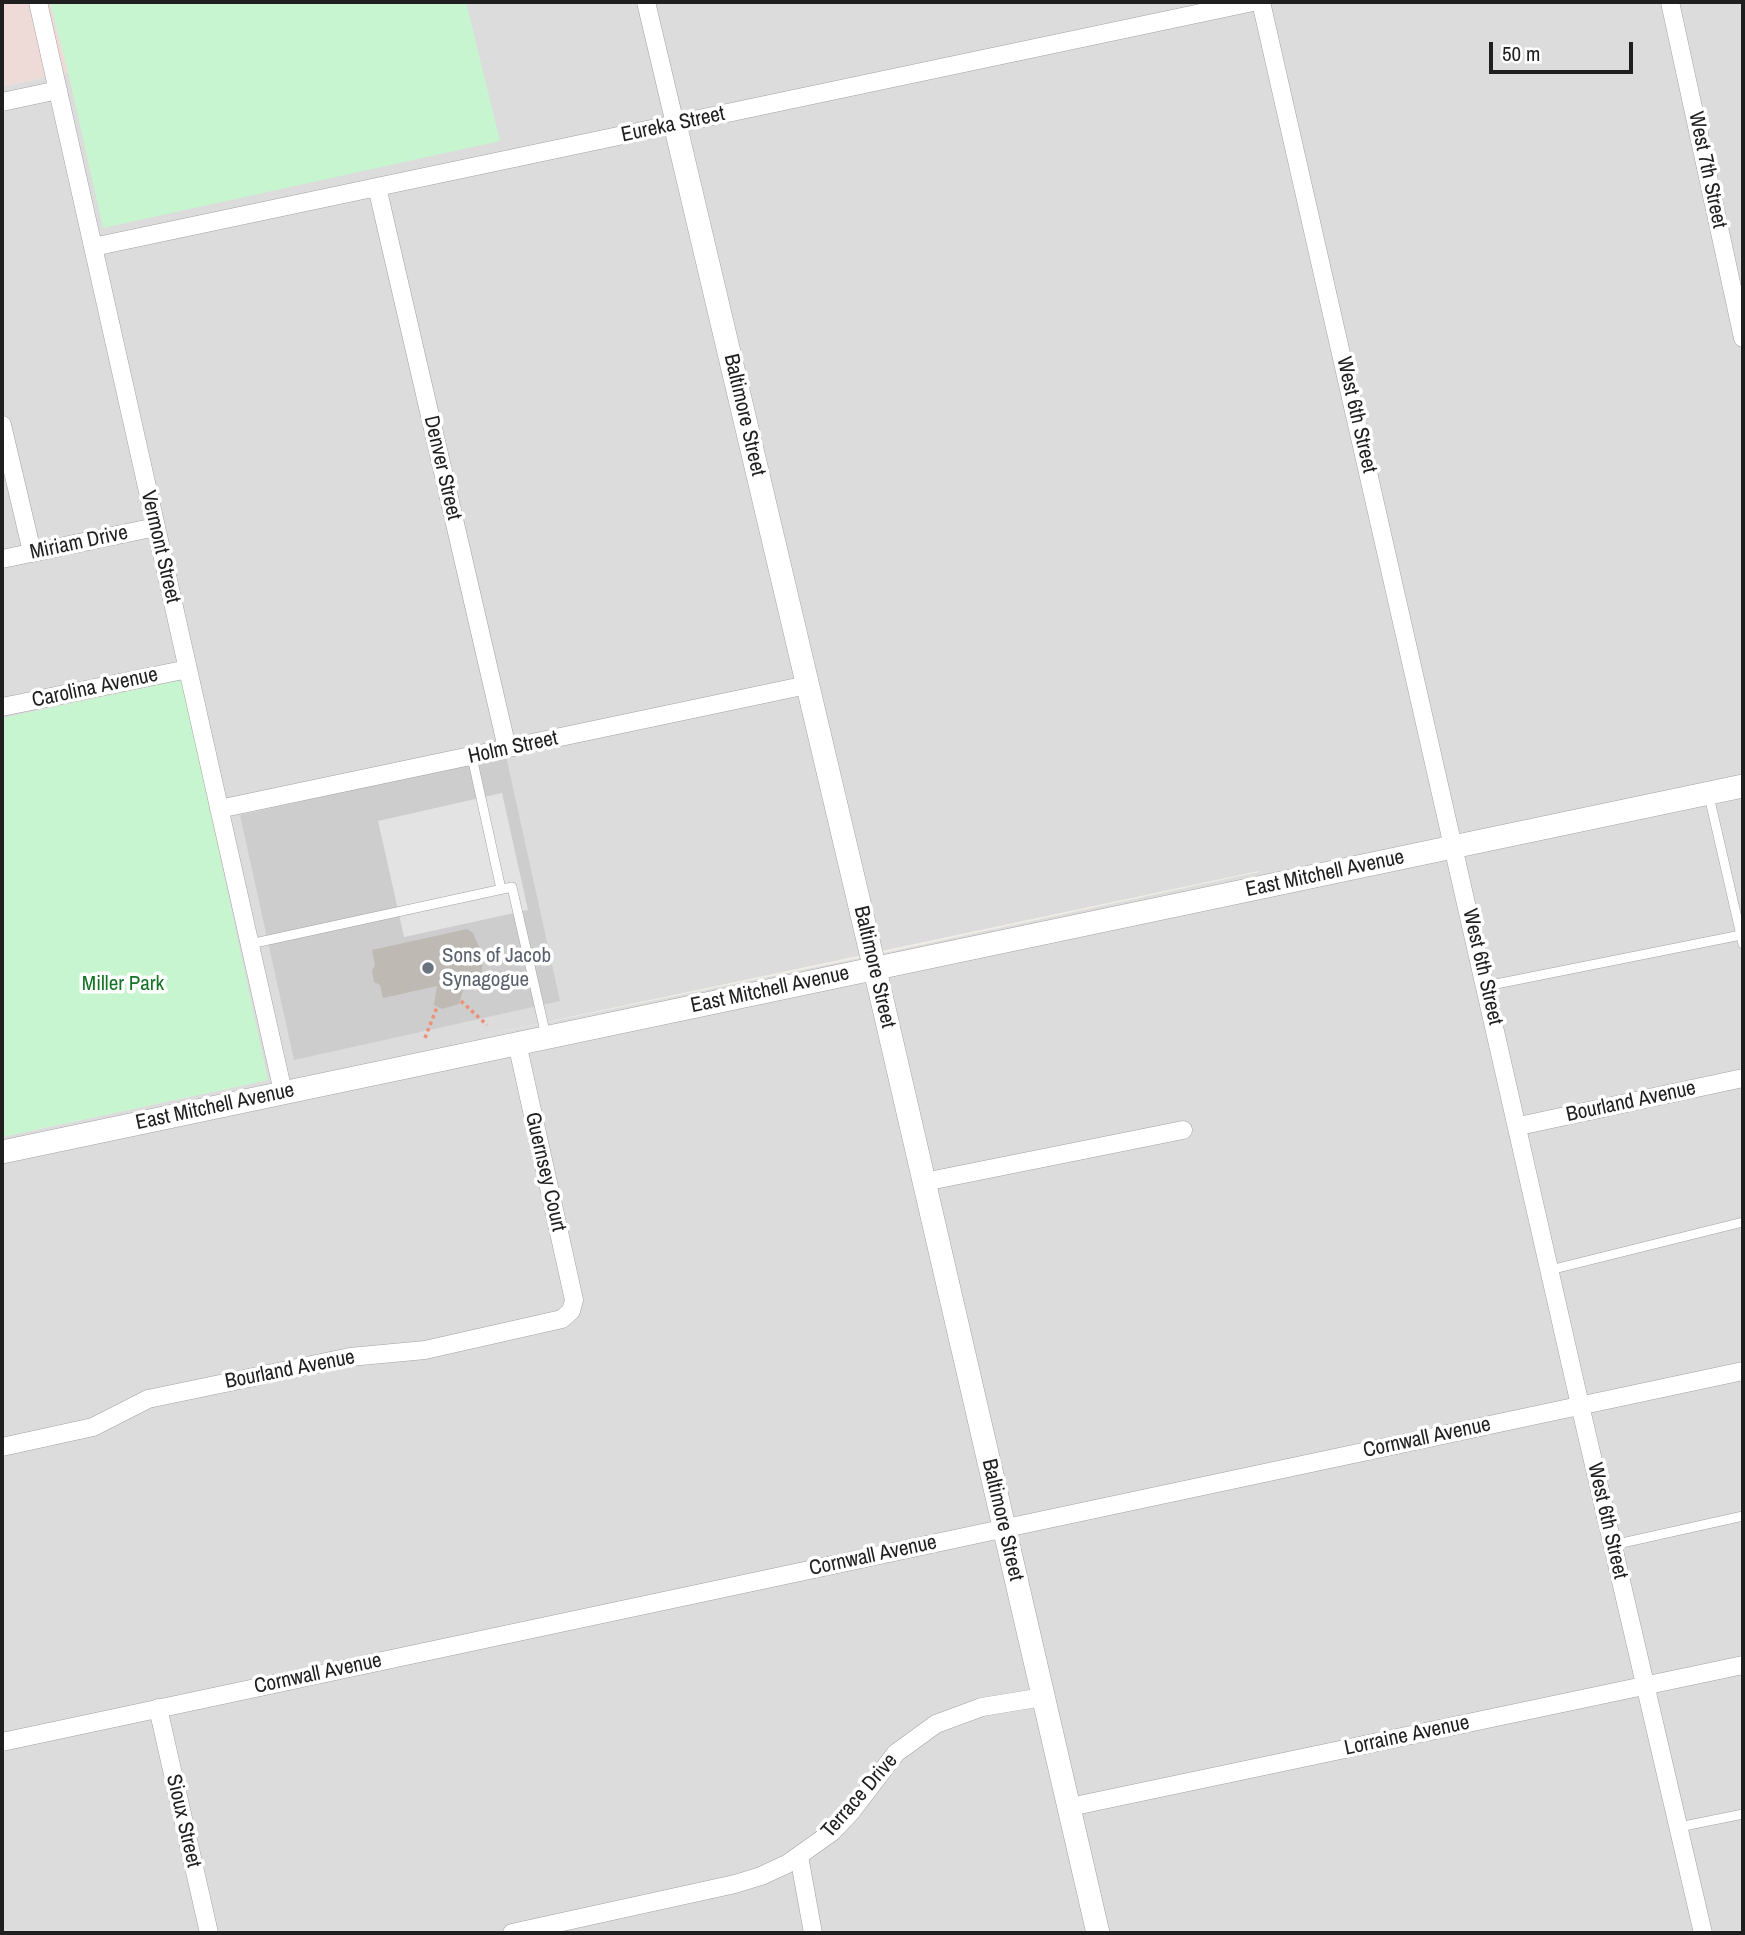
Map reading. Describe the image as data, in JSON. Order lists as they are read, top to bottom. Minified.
{"streets":{"street":["Eureka Street","West 7th Street","Baltimore Street","West 6th Street","Denver Street","Miriam Drive","Vermont Street","Carolina Avenue","Holm Street","East Mitchell Avenue","Bourland Avenue","Guernsey Court","Cornwall Avenue","Lorraine Avenue","Terrace Drive","Sioux Street"]},"crossings":[["Eureka Street","Baltimore Street"],["Eureka Street","Denver Street"],["Eureka Street","Vermont Street"],["Baltimore Street","Holm Street"],["Baltimore Street","East Mitchell Avenue"],["Baltimore Street","Cornwall Avenue"],["Baltimore Street","Lorraine Avenue"],["Baltimore Street","Terrace Drive"],["West 6th Street","East Mitchell Avenue"],["West 6th Street","Bourland Avenue"],["West 6th Street","Cornwall Avenue"],["West 6th Street","Lorraine Avenue"],["Denver Street","Holm Street"],["Miriam Drive","Vermont Street"],["Vermont Street","Carolina Avenue"],["Vermont Street","Holm Street"],["Vermont Street","East Mitchell Avenue"],["East Mitchell Avenue","Guernsey Court"],["Bourland Avenue","Guernsey Court"],["Cornwall Avenue","Sioux Street"]],"parks":["Miller Park"],"places":["Sons of Jacob Synagogue"],"scale_bar":"50 m"}
